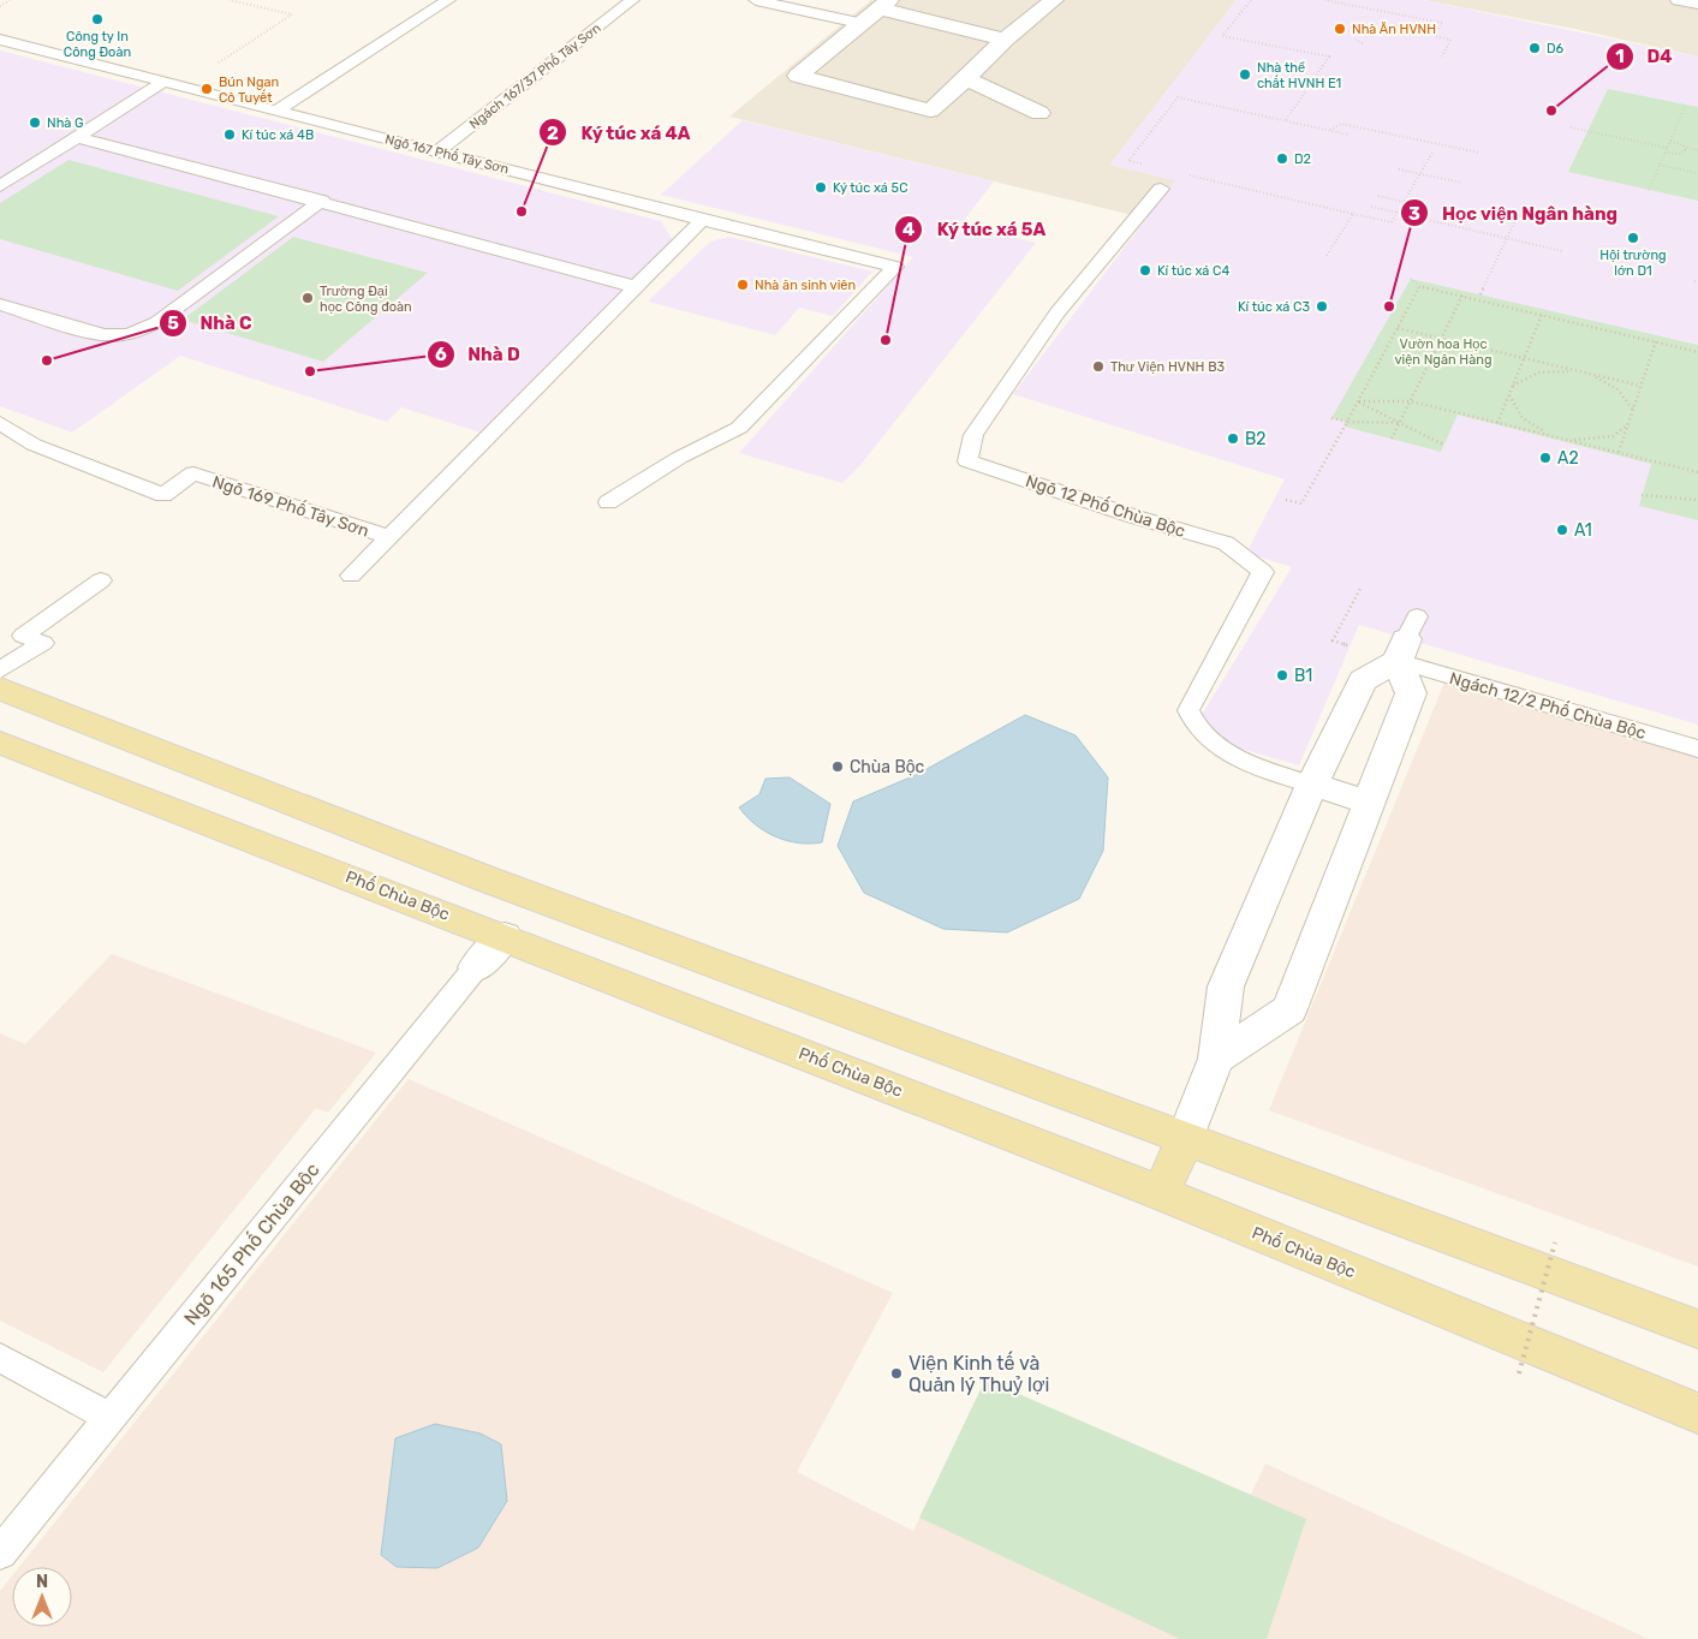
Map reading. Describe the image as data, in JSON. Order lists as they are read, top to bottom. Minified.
{"streets":{"main road":["Phố Chùa Bộc"],"street":["Ngõ 12 Phố Chùa Bộc","Ngõ 165 Phố Chùa Bộc"],"lane":["Ngách 167/37 Phố Tây Sơn","Ngõ 167 Phố Tây Sơn","Ngõ 169 Phố Tây Sơn","Ngách 12/2 Phố Chùa Bộc"]},"crossings":[["Ngách 167/37 Phố Tây Sơn","Ngõ 167 Phố Tây Sơn"],["Phố Chùa Bộc","Ngõ 165 Phố Chùa Bộc"]],"parks":["Vườn hoa Học viện Ngân Hàng"],"places":["Công ty In Công Đoàn","Nhà Ăn HVNH","D6","Nhà thể chất HVNH E1","Bún Ngan Cô Tuyết","D4","Nhà G","Kí túc xá 4B","D2","Ký túc xá 5C","Ký túc xá 4A","Hội trường lớn D1","Kí túc xá C4","Nhà ăn sinh viên","Trường Đại học Công đoàn","Kí túc xá C3","Học viện Ngân hàng","Ký túc xá 5A","Nhà C","Thư Viện HVNH B3","Nhà D","B2","A2","A1","B1","Chùa Bộc","Viện Kinh tế và Quản lý Thuỷ lợi"],"north":"top"}
